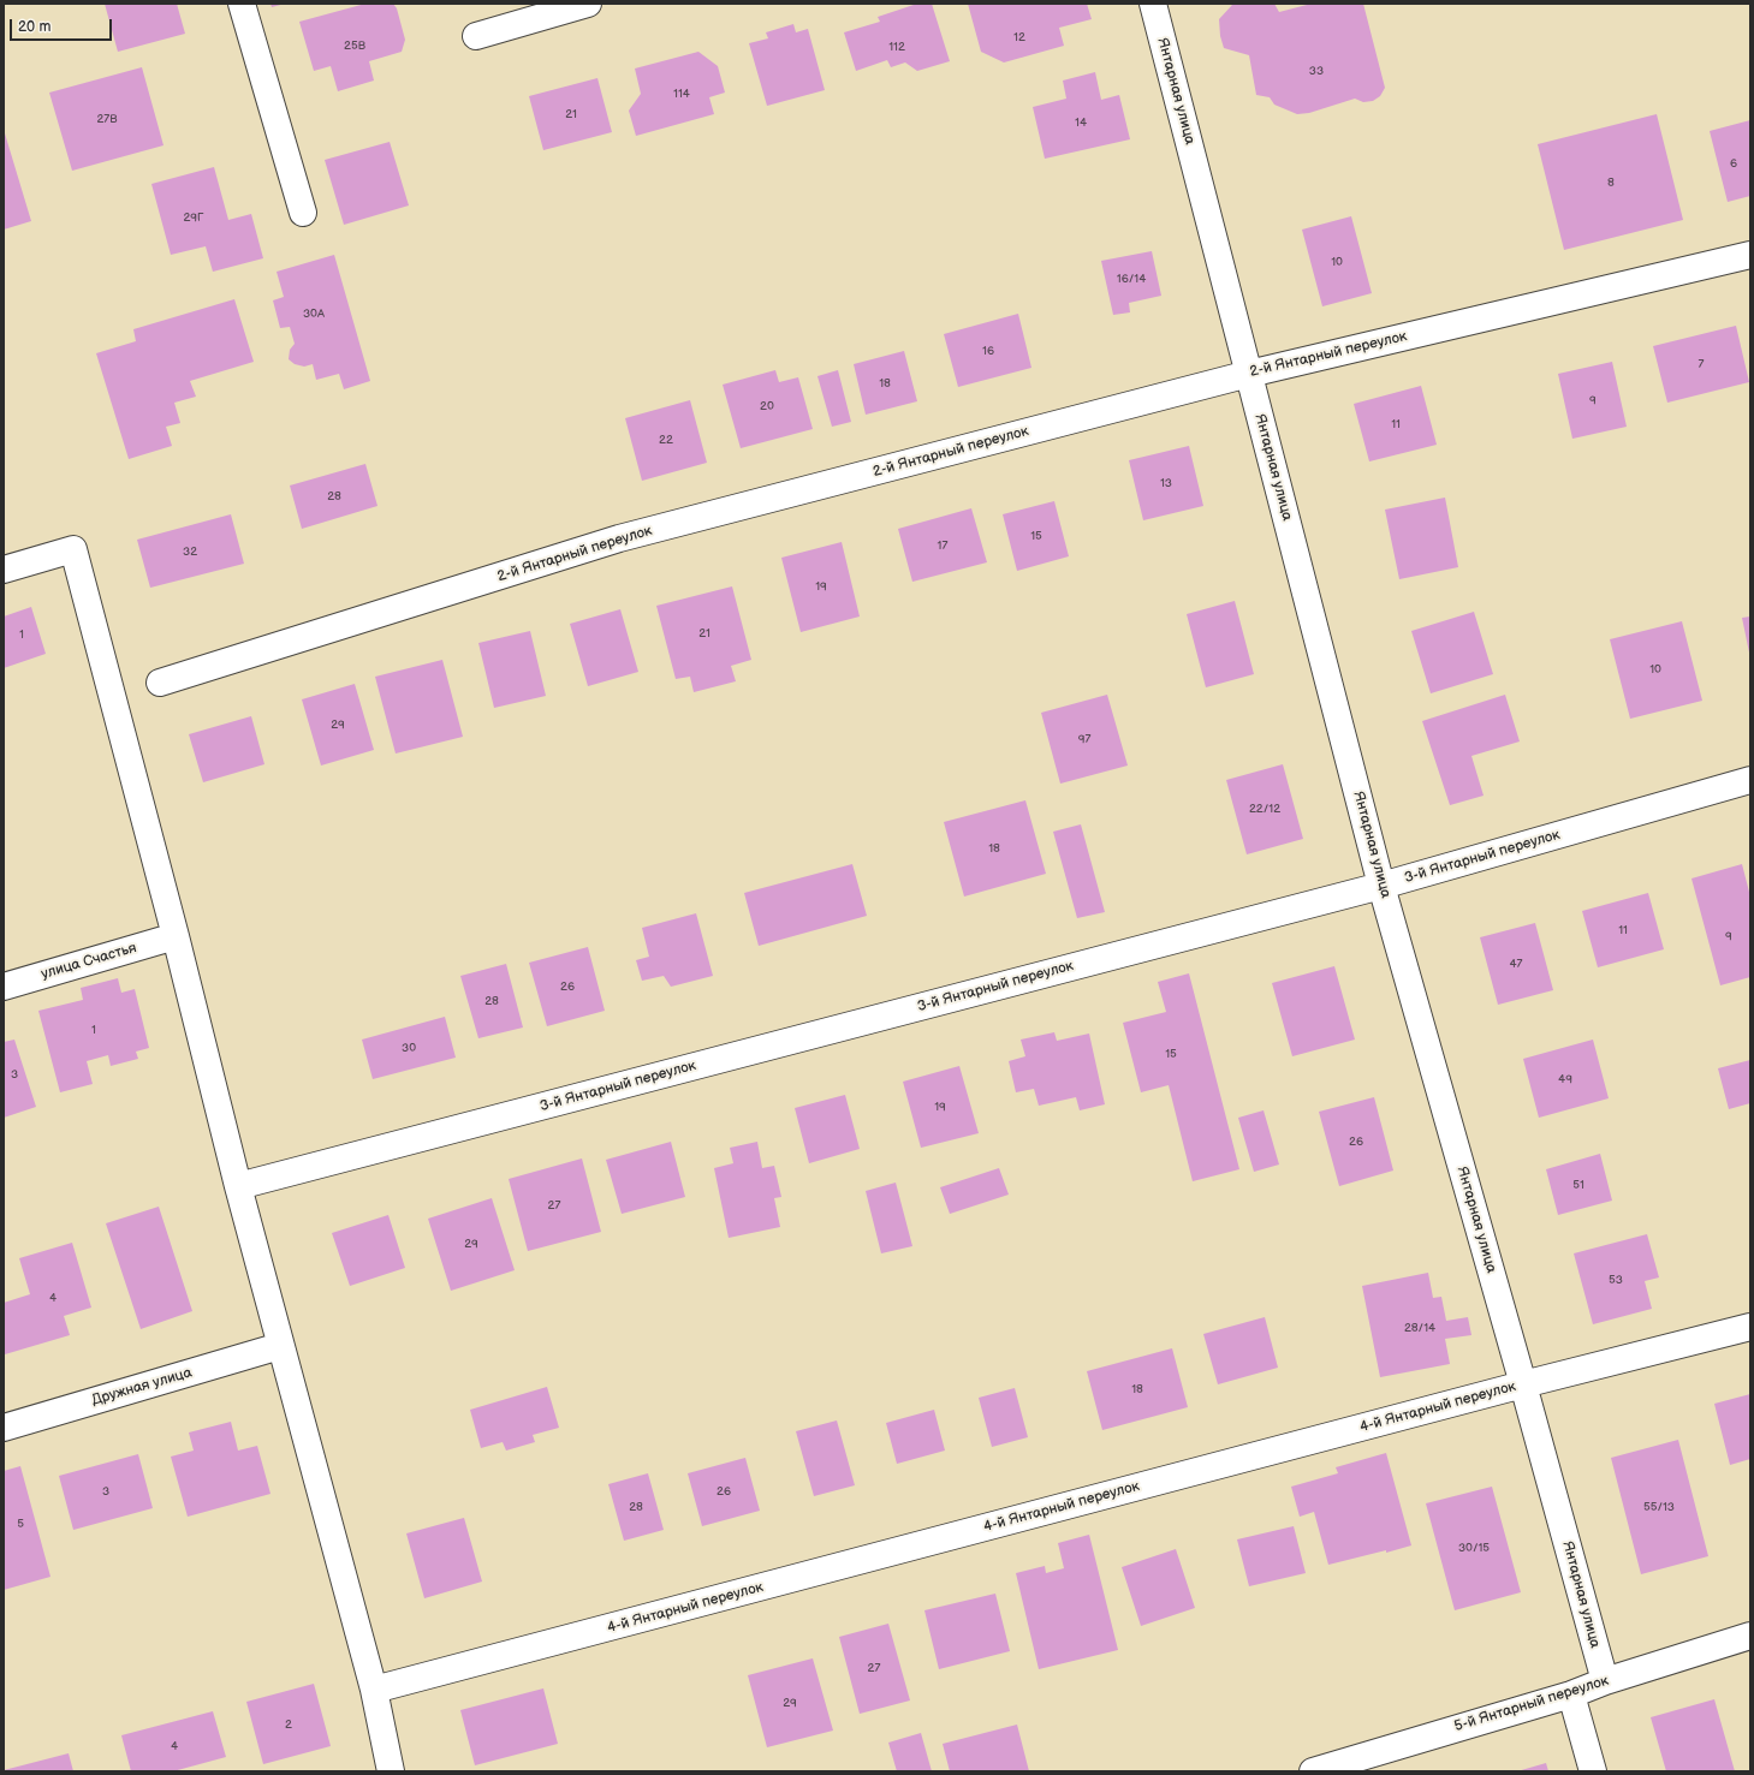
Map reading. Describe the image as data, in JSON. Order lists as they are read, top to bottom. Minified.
{"streets":{"street":["Янтарная улица","2-й Янтарный переулок","3-й Янтарный переулок","улица Счастья","Дружная улица","4-й Янтарный переулок","5-й Янтарный переулок"]},"crossings":[["Янтарная улица","2-й Янтарный переулок"],["Янтарная улица","3-й Янтарный переулок"],["Янтарная улица","4-й Янтарный переулок"],["Янтарная улица","5-й Янтарный переулок"]],"house_numbers":["12","25В","112","33","114","21","27В","14","6","8","29Г","10","16/14","30А","16","7","18","9","20","11","22","13","28","15","17","32","19","21","1","10","29","97","22/12","18","11","9","47","26","28","1","30","15","3","49","19","26","51","27","29","53","4","28/14","18","3","26","28","55/13","5","30/15","27","29","2","4"],"scale_bar":"20 m"}
